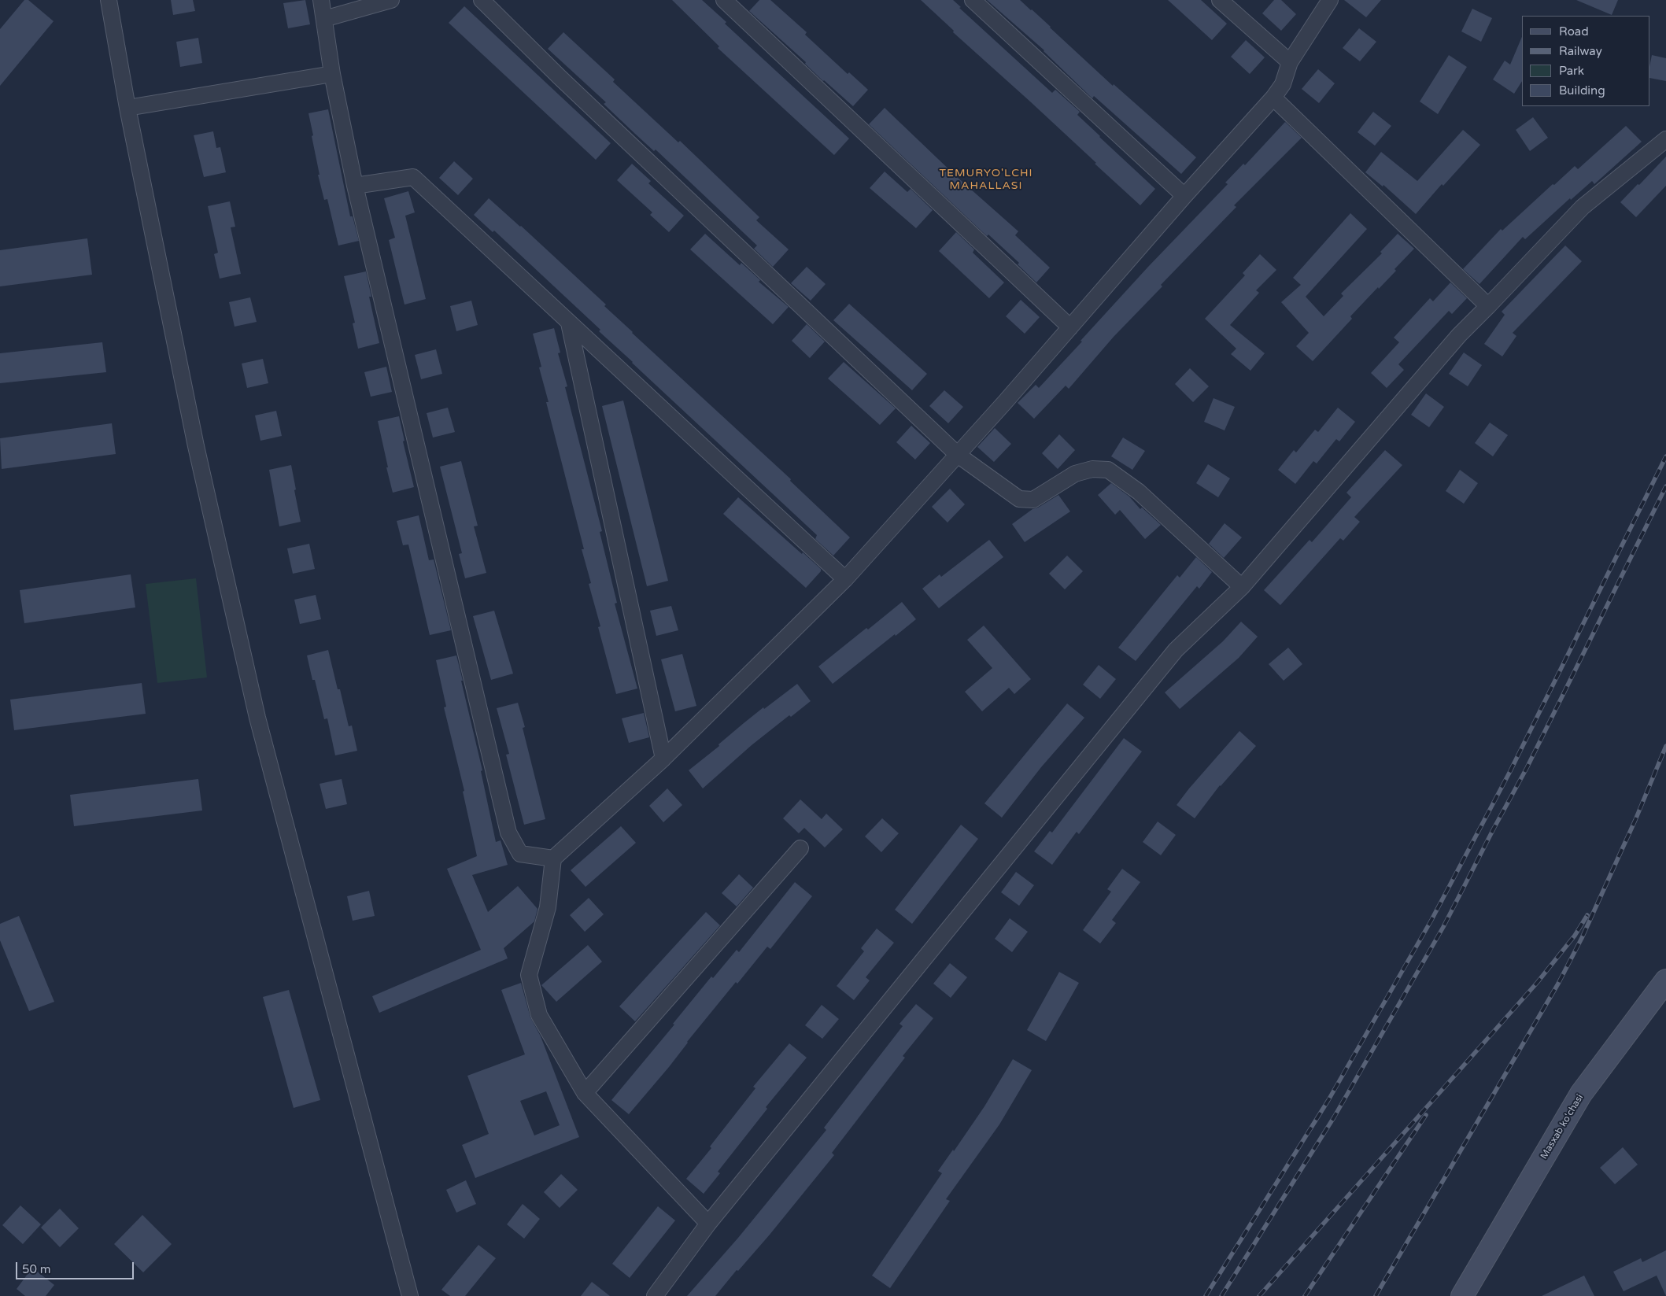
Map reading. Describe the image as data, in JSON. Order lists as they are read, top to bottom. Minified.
{"streets":{"main road":["Masxab ko'chasi"]},"districts":["TEMURYO'LCHI MAHALLASI"],"legend":["Road","Railway","Park","Building"],"scale_bar":"50 m"}
